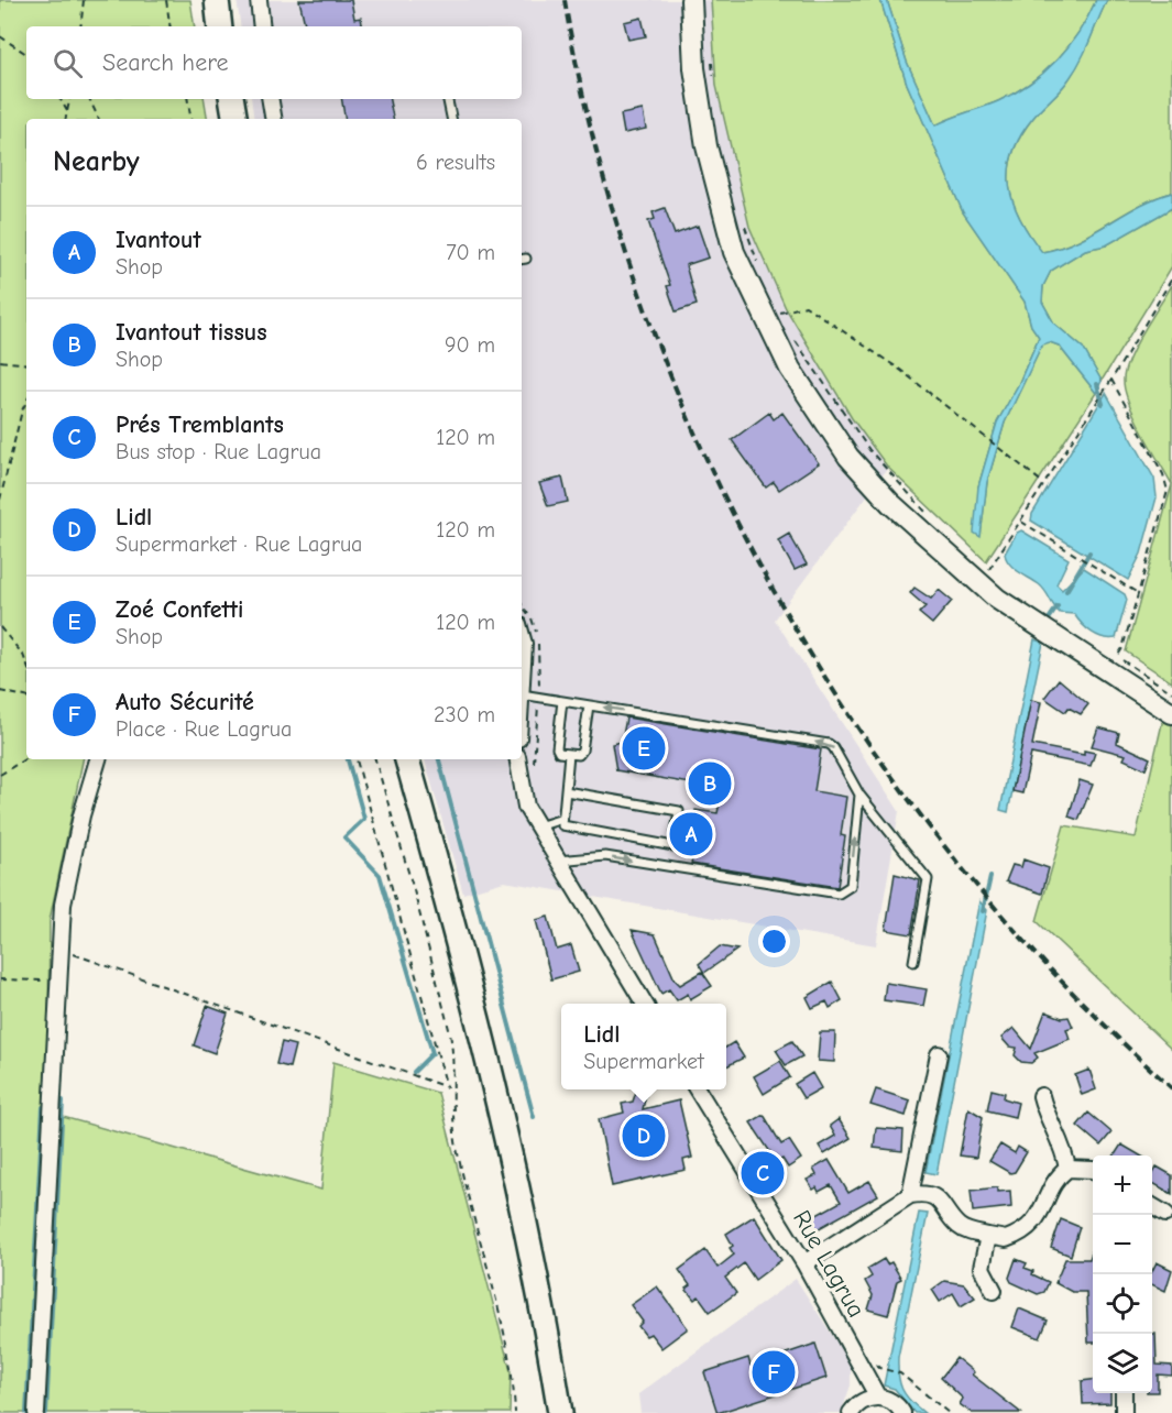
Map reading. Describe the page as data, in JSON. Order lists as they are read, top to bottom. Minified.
{"streets":{"street":["Rue Lagrua"]},"page":{"search":"Search here","heading":["Nearby","6 results"],"list":[{"mark":"A","name":"Ivantout","note":"Shop","value":"70 m"},{"mark":"B","name":"Ivantout tissus","note":"Shop","value":"90 m"},{"mark":"C","name":"Prés Tremblants","note":"Bus stop · Rue Lagrua","value":"120 m"},{"mark":"D","name":"Lidl","note":"Supermarket · Rue Lagrua","value":"120 m"},{"mark":"E","name":"Zoé Confetti","note":"Shop","value":"120 m"},{"mark":"F","name":"Auto Sécurité","note":"Place · Rue Lagrua","value":"230 m"}],"pins":["E","B","A","D","C","F"],"popup":["Lidl","Supermarket"],"map_buttons":["+","−"]}}
